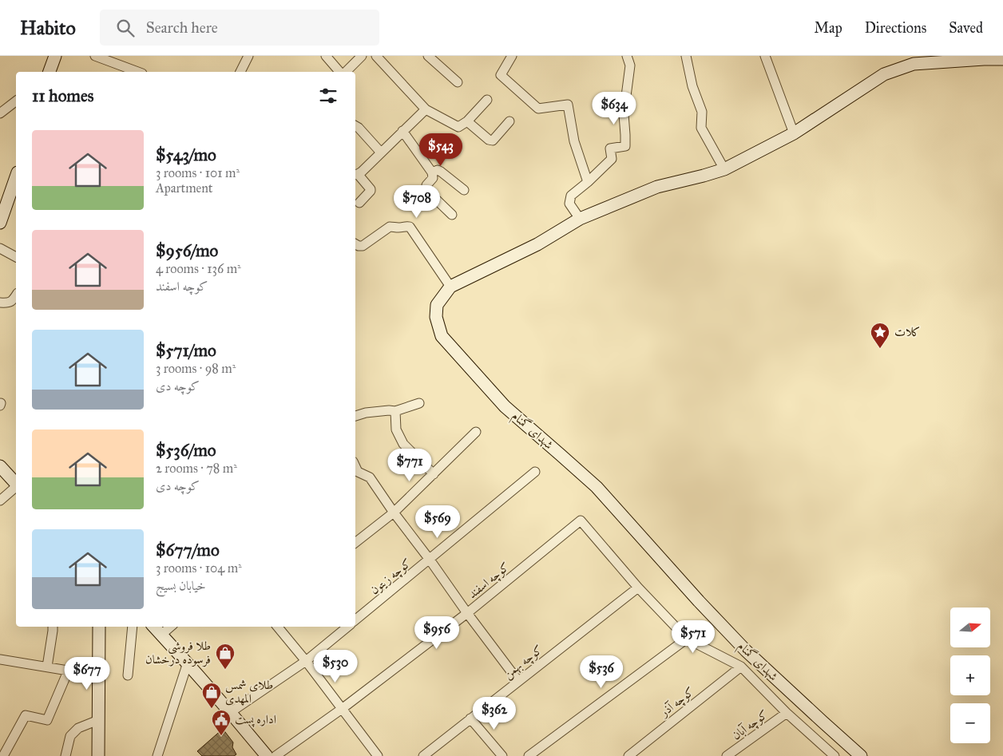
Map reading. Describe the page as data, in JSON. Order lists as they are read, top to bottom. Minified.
{"streets":{"street":["شهدای گمنام","کوچه زیتون","کوچه اسفند","کوچه بهمن","کوچه آذر","کوچه آبان"]},"crossings":[["کوچه اسفند","کوچه بهمن"]],"places":{"place":["کلات"],"shop":["طلا فروشی فرسوده درخشان","طلای شمس المهدی"],"public building":["اداره پست"]},"north":"right","page":{"header":"Habito","search":"Search here","nav":["Map","Directions","Saved"],"heading":"11 homes","price":["$634","$543","$708","$771","$569","$956","$571","$530","$536","$677","$362"],"list":[{"name":"$543/mo","note":"3 rooms · 101 m² · Apartment"},{"name":"$956/mo","note":"4 rooms · 136 m² · کوچه اسفند"},{"name":"$571/mo","note":"3 rooms · 98 m² · کوچه دی"},{"name":"$536/mo","note":"2 rooms · 78 m² · کوچه دی"},{"name":"$677/mo","note":"3 rooms · 104 m² · خیابان بسیج"}],"map_buttons":["+","−"]}}
